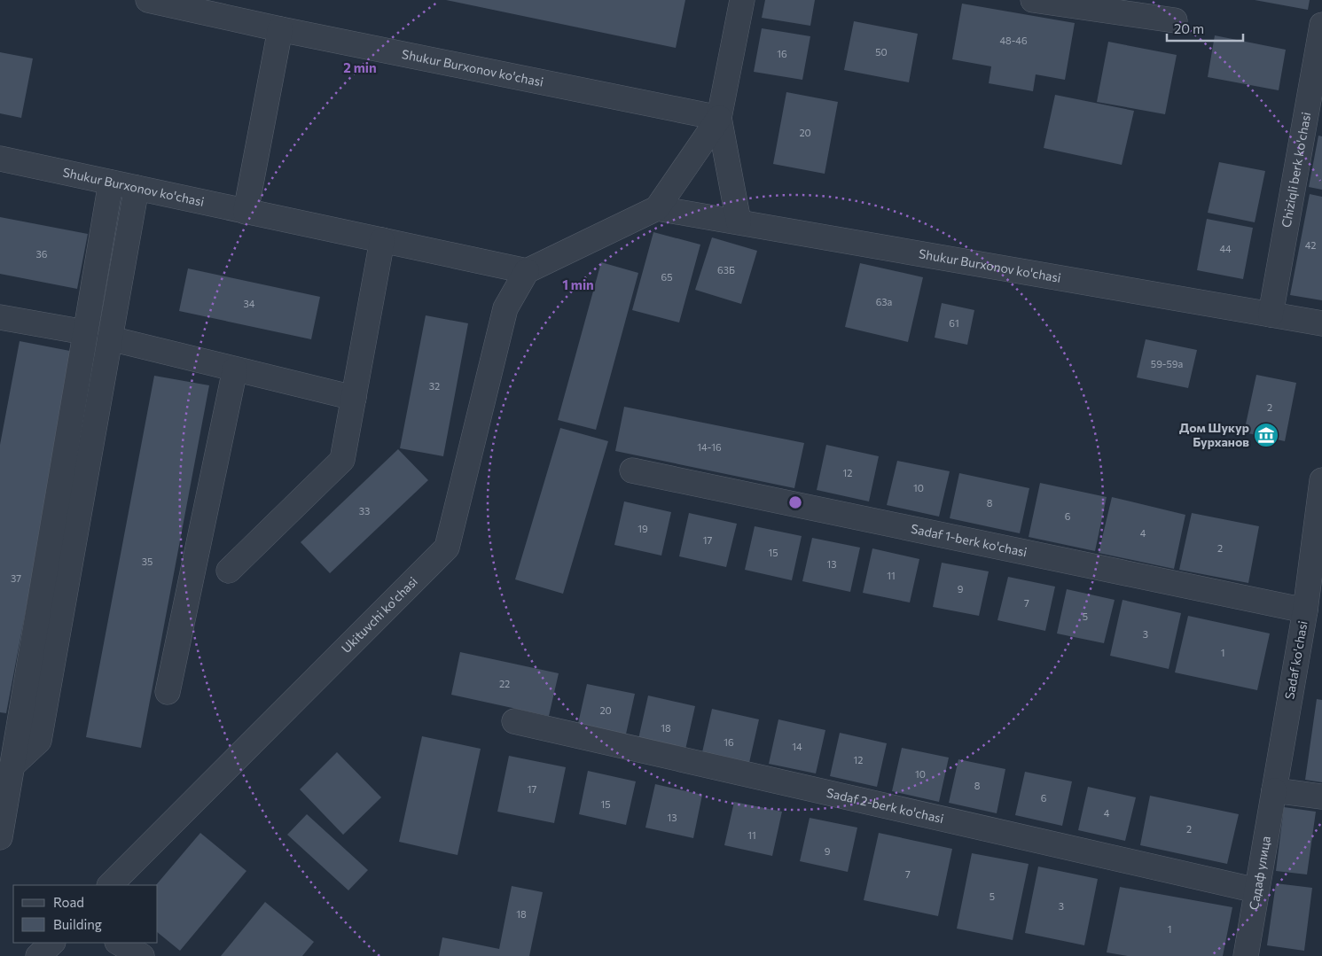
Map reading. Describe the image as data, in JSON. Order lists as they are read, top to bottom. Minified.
{"streets":{"street":["Shukur Burxonov ko'chasi","Chiziqli berk ko'chasi","Sadaf 1-berk ko'chasi","Ukituvchi ko'chasi","Sadaf ko'chasi","Sadaf 2-berk ko'chasi","Садаф улица"]},"crossings":[["Shukur Burxonov ko'chasi","Chiziqli berk ko'chasi"],["Shukur Burxonov ko'chasi","Ukituvchi ko'chasi"],["Sadaf 1-berk ko'chasi","Sadaf ko'chasi"],["Sadaf ko'chasi","Садаф улица"],["Sadaf 2-berk ko'chasi","Садаф улица"]],"places":{"museum":["Дом Шукур Бурханов"]},"house_numbers":["48-46","50","16","20","42","44","36","63Б","65","63а","34","61","59-59а","32","2","14-16","12","10","8","33","6","19","4","17","2","15","35","13","11","37","9","7","5","3","1","22","20","18","16","14","12","10","8","17","6","15","4","13","2","11","9","7","5","3","18","1"],"legend":["Road","Building"],"scale_bar":"20 m","rings":["2 min","1 min"]}
